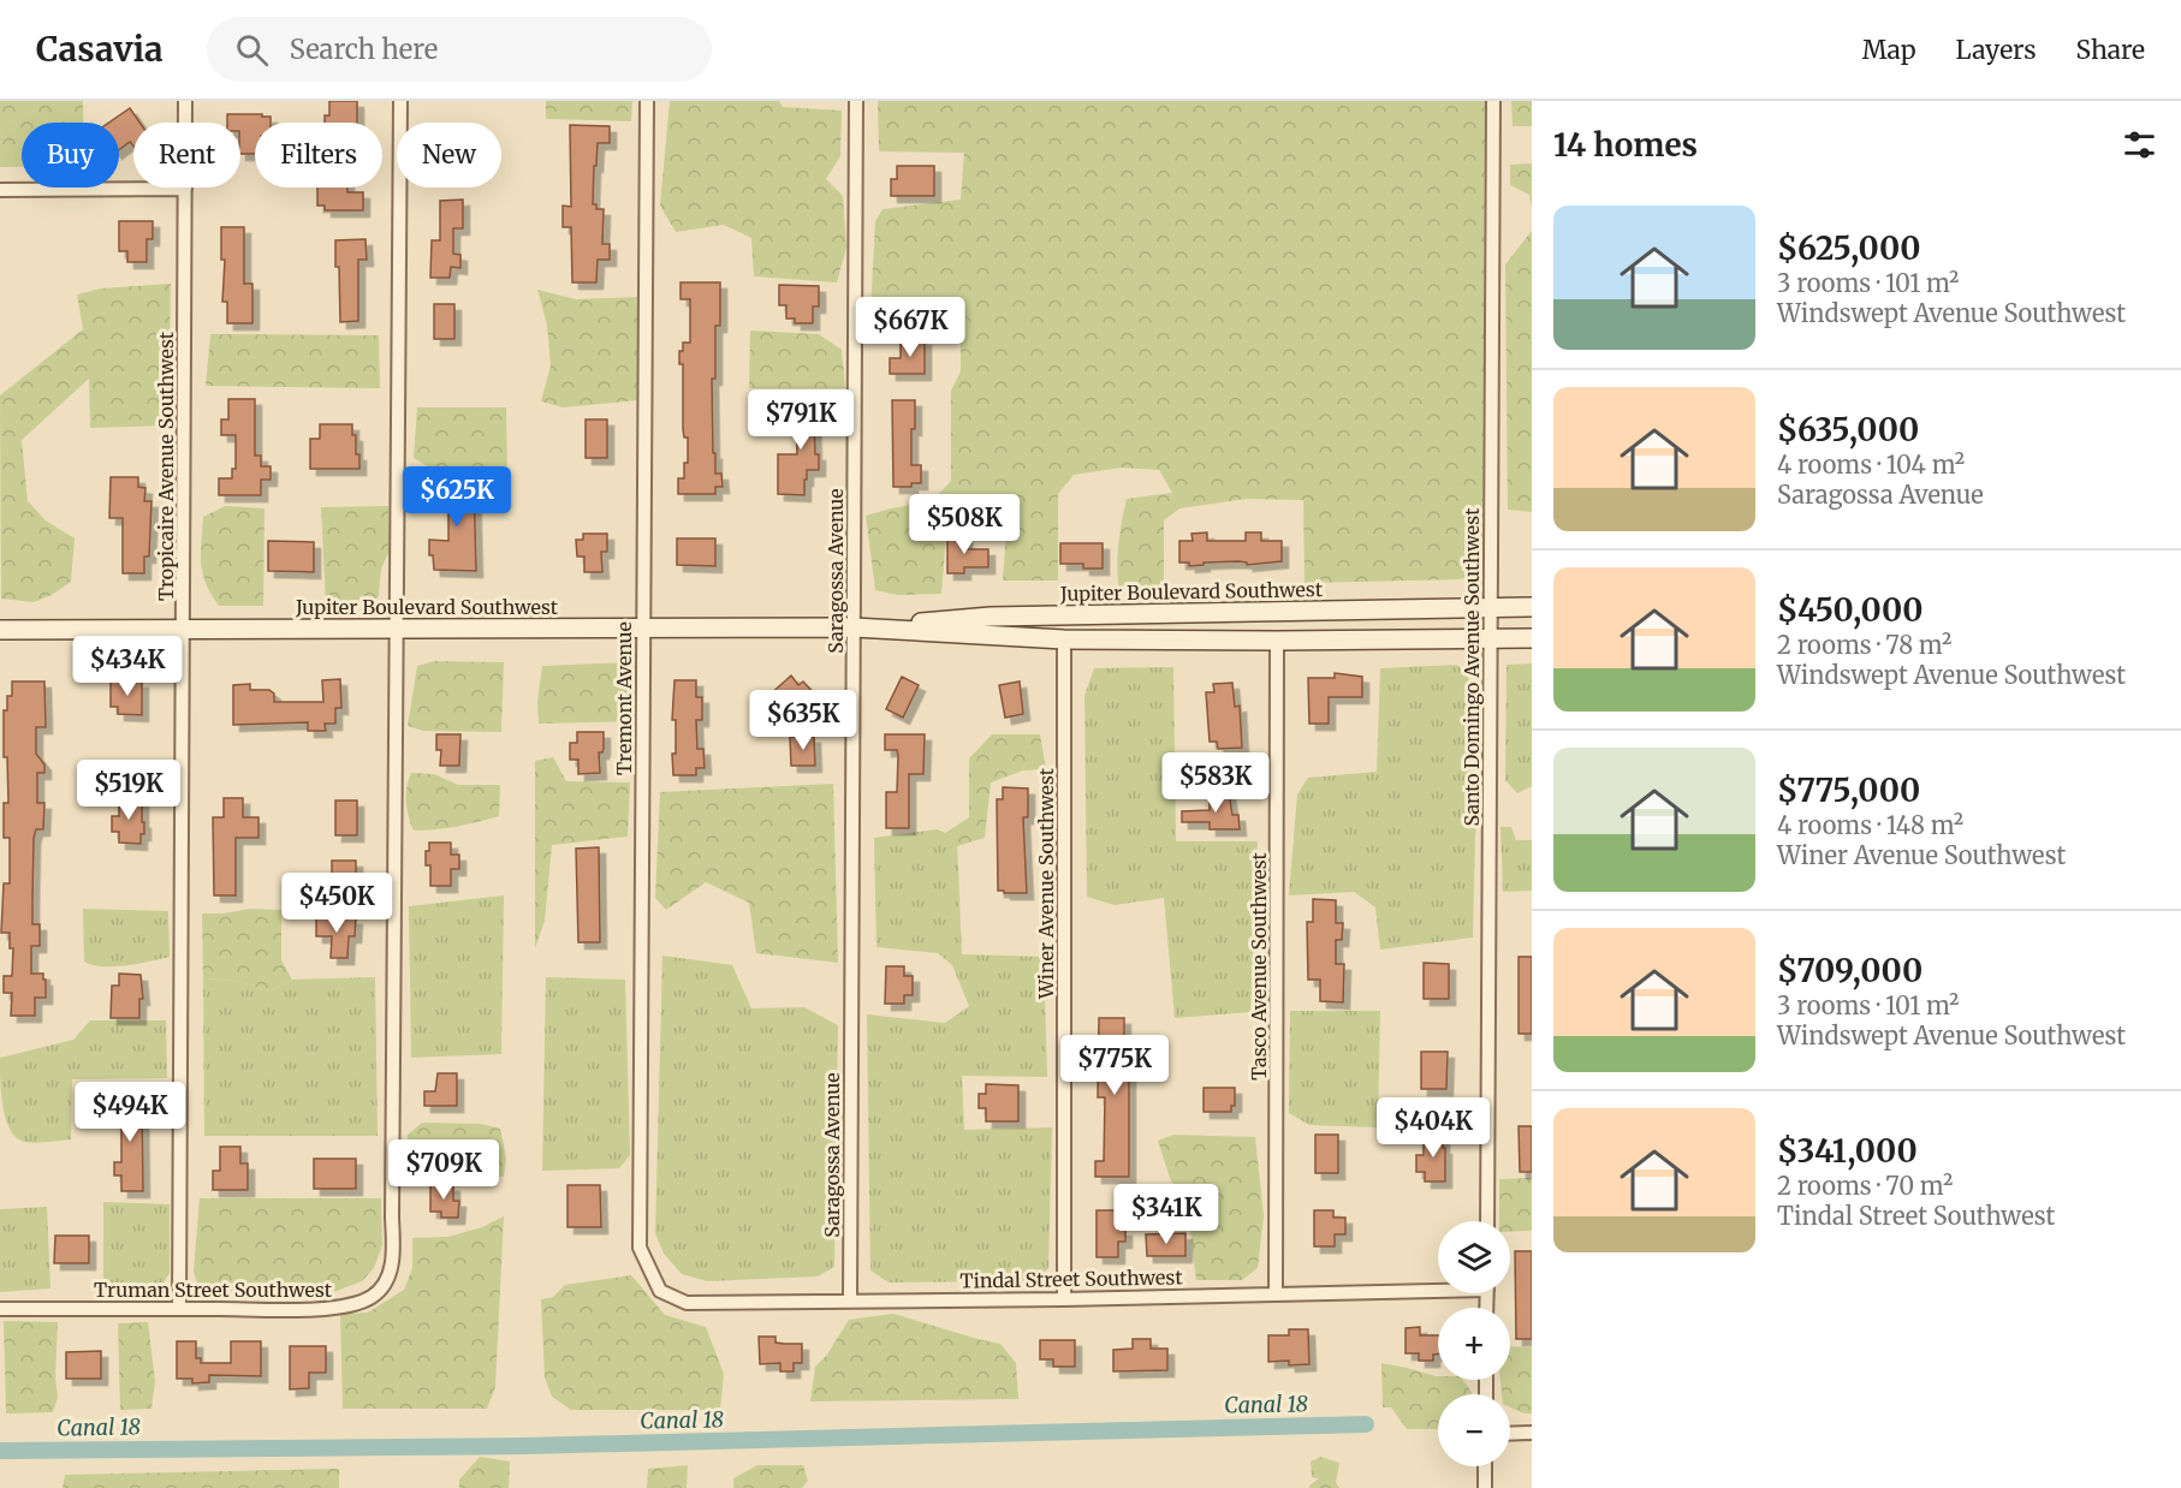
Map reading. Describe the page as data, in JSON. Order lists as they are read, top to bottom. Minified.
{"streets":{"street":["Tropicaire Avenue Southwest","Saragossa Avenue","Jupiter Boulevard Southwest","Santo Domingo Avenue Southwest","Tremont Avenue","Winer Avenue Southwest","Tasco Avenue Southwest","Tindal Street Southwest","Truman Street Southwest"]},"crossings":[["Tropicaire Avenue Southwest","Jupiter Boulevard Southwest"],["Tropicaire Avenue Southwest","Truman Street Southwest"],["Saragossa Avenue","Jupiter Boulevard Southwest"],["Saragossa Avenue","Tindal Street Southwest"],["Jupiter Boulevard Southwest","Santo Domingo Avenue Southwest"],["Jupiter Boulevard Southwest","Tremont Avenue"],["Jupiter Boulevard Southwest","Winer Avenue Southwest"],["Jupiter Boulevard Southwest","Tasco Avenue Southwest"],["Jupiter Boulevard Southwest","Truman Street Southwest"],["Tremont Avenue","Tindal Street Southwest"],["Winer Avenue Southwest","Tindal Street Southwest"],["Tasco Avenue Southwest","Tindal Street Southwest"]],"water":["Canal 18"],"page":{"header":"Casavia","search":"Search here","nav":["Map","Layers","Share"],"heading":"14 homes","chip":["Buy","Rent","Filters","New"],"list":[{"name":"$625,000","note":"3 rooms · 101 m² · Windswept Avenue Southwest"},{"name":"$635,000","note":"4 rooms · 104 m² · Saragossa Avenue"},{"name":"$450,000","note":"2 rooms · 78 m² · Windswept Avenue Southwest"},{"name":"$775,000","note":"4 rooms · 148 m² · Winer Avenue Southwest"},{"name":"$709,000","note":"3 rooms · 101 m² · Windswept Avenue Southwest"},{"name":"$341,000","note":"2 rooms · 70 m² · Tindal Street Southwest"}],"price":["$667K","$791K","$625K","$508K","$434K","$635K","$583K","$519K","$450K","$775K","$494K","$404K","$709K","$341K"],"map_buttons":["+","−"]}}
